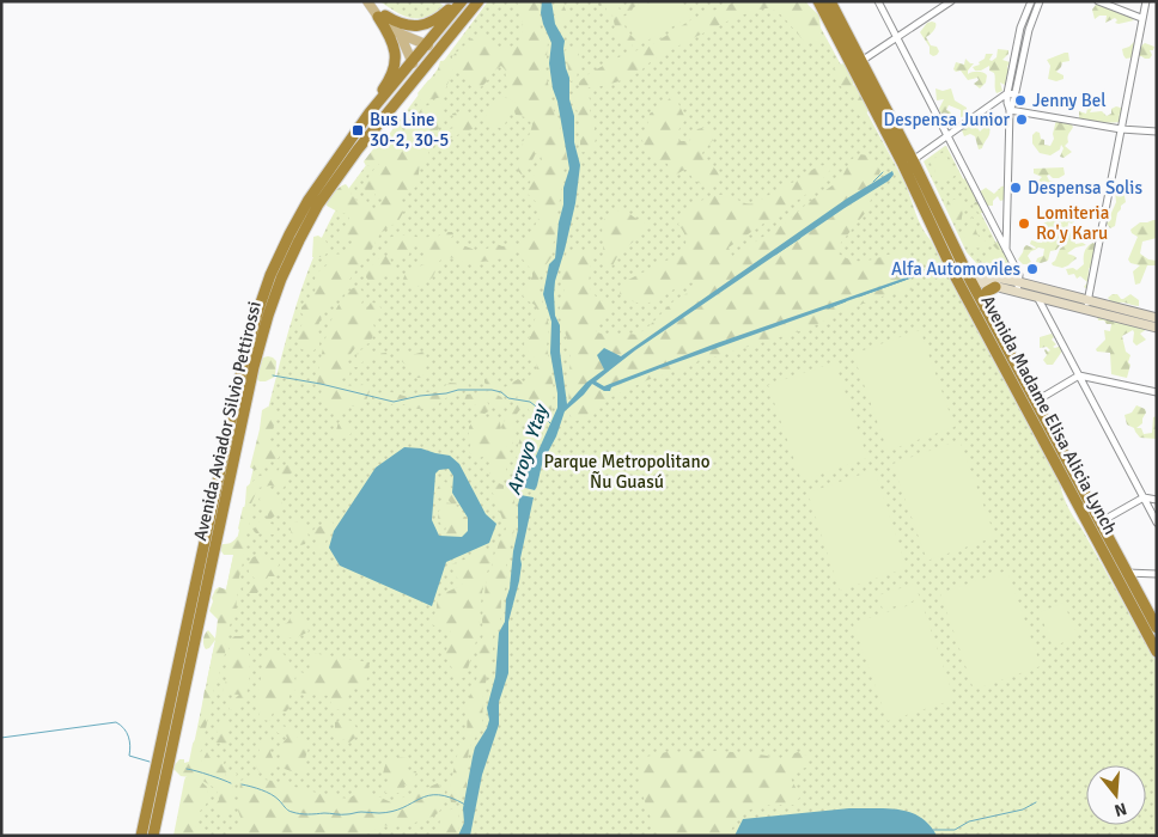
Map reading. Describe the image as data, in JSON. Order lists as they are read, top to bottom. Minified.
{"streets":{"highway":["Avenida Madame Elisa Alicia Lynch","Avenida Aviador Silvio Pettirossi"]},"water":["Arroyo Ytay"],"parks":["Parque Metropolitano Ñu Guasú"],"places":{"other":["Jenny Bel","Despensa Junior","Despensa Solis","Lomiteria Ro'y Karu","Alfa Automoviles"],"transit":["Bus Line 30-2, 30-5"]},"north":"bottom"}
